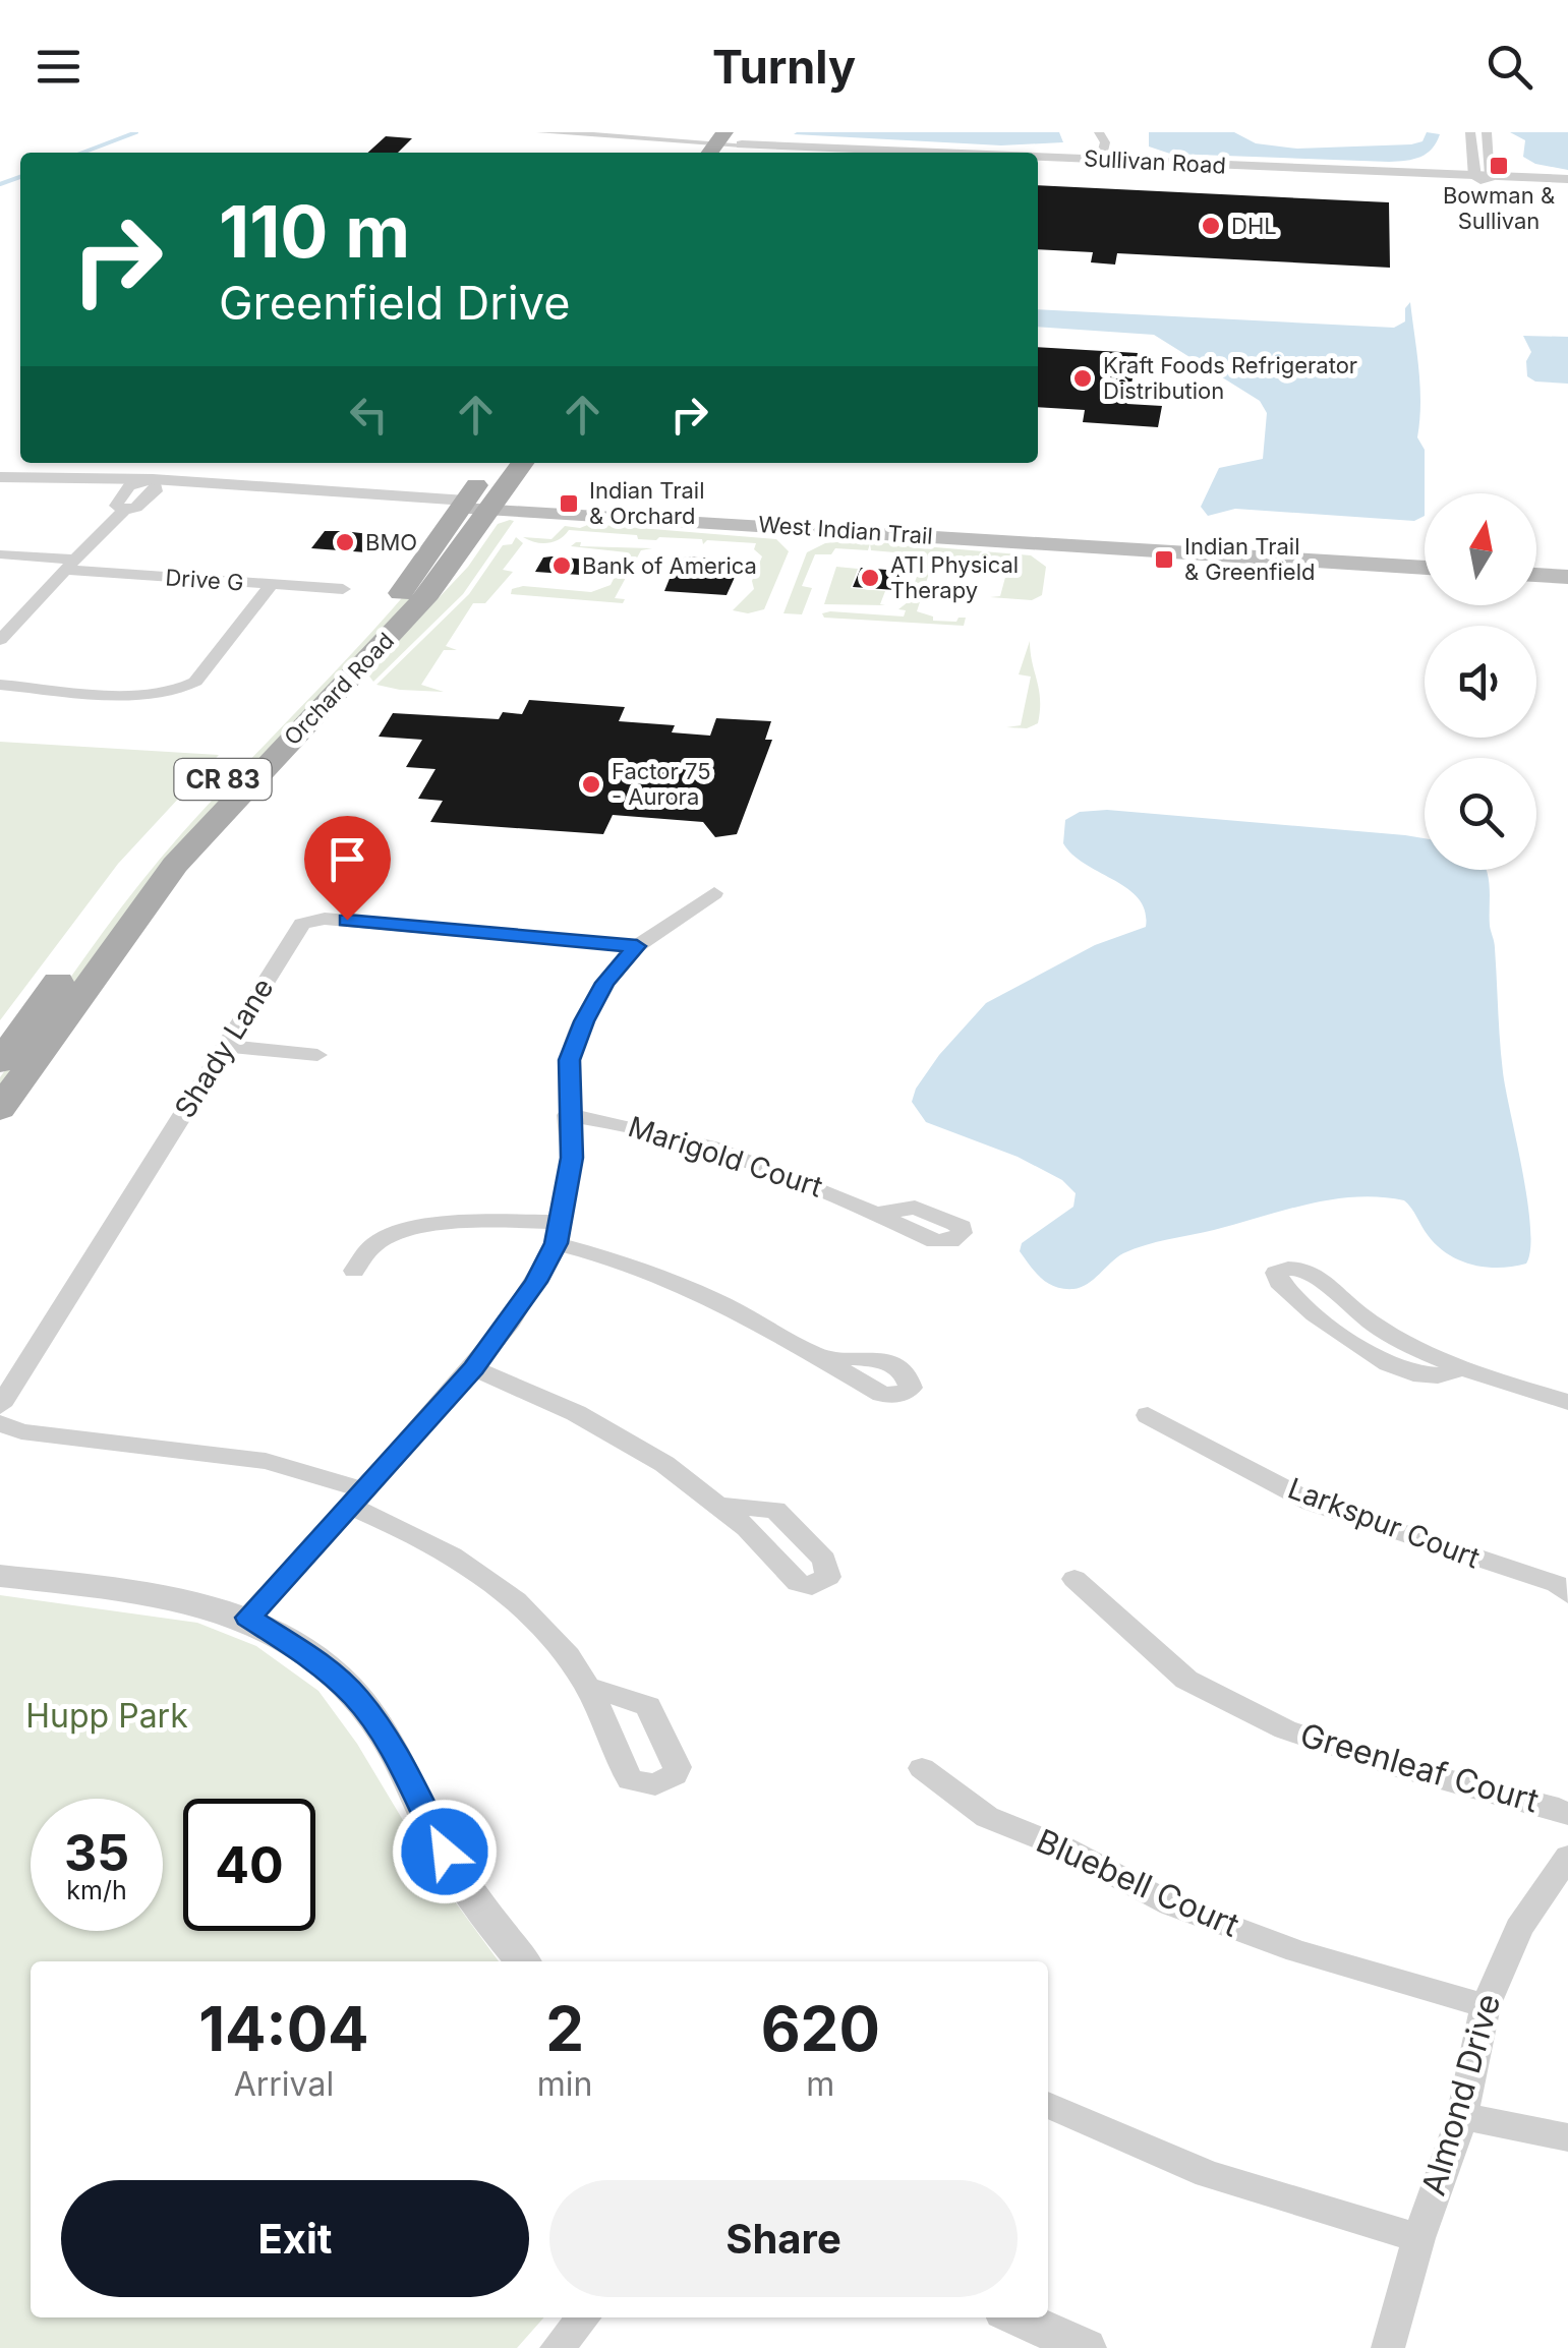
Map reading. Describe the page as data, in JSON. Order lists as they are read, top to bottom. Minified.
{"streets":{"main road":["West Indian Trail","Orchard Road","CR 83"],"street":["Sullivan Road","Drive G","Shady Lane","Marigold Court","Larkspur Court","Greenleaf Court","Bluebell Court","Almond Drive"]},"crossings":[["West Indian Trail","Orchard Road"],["Bluebell Court","Almond Drive"]],"parks":["Hupp Park"],"places":{"transit":["Bowman & Sullivan","Indian Trail & Orchard","Indian Trail & Greenfield"],"other":["DHL","Kraft Foods Refrigerator Distribution","BMO","Bank of America","ATI Physical Therapy","Factor 75 - Aurora"]},"north":"top","page":{"header":"Turnly","turn":["110 m","Greenfield Drive"],"speed":"35 km/h","limit":"40","eta":["14:04","Arrival","2","min","620","m"],"buttons":["Exit","Share"]}}
